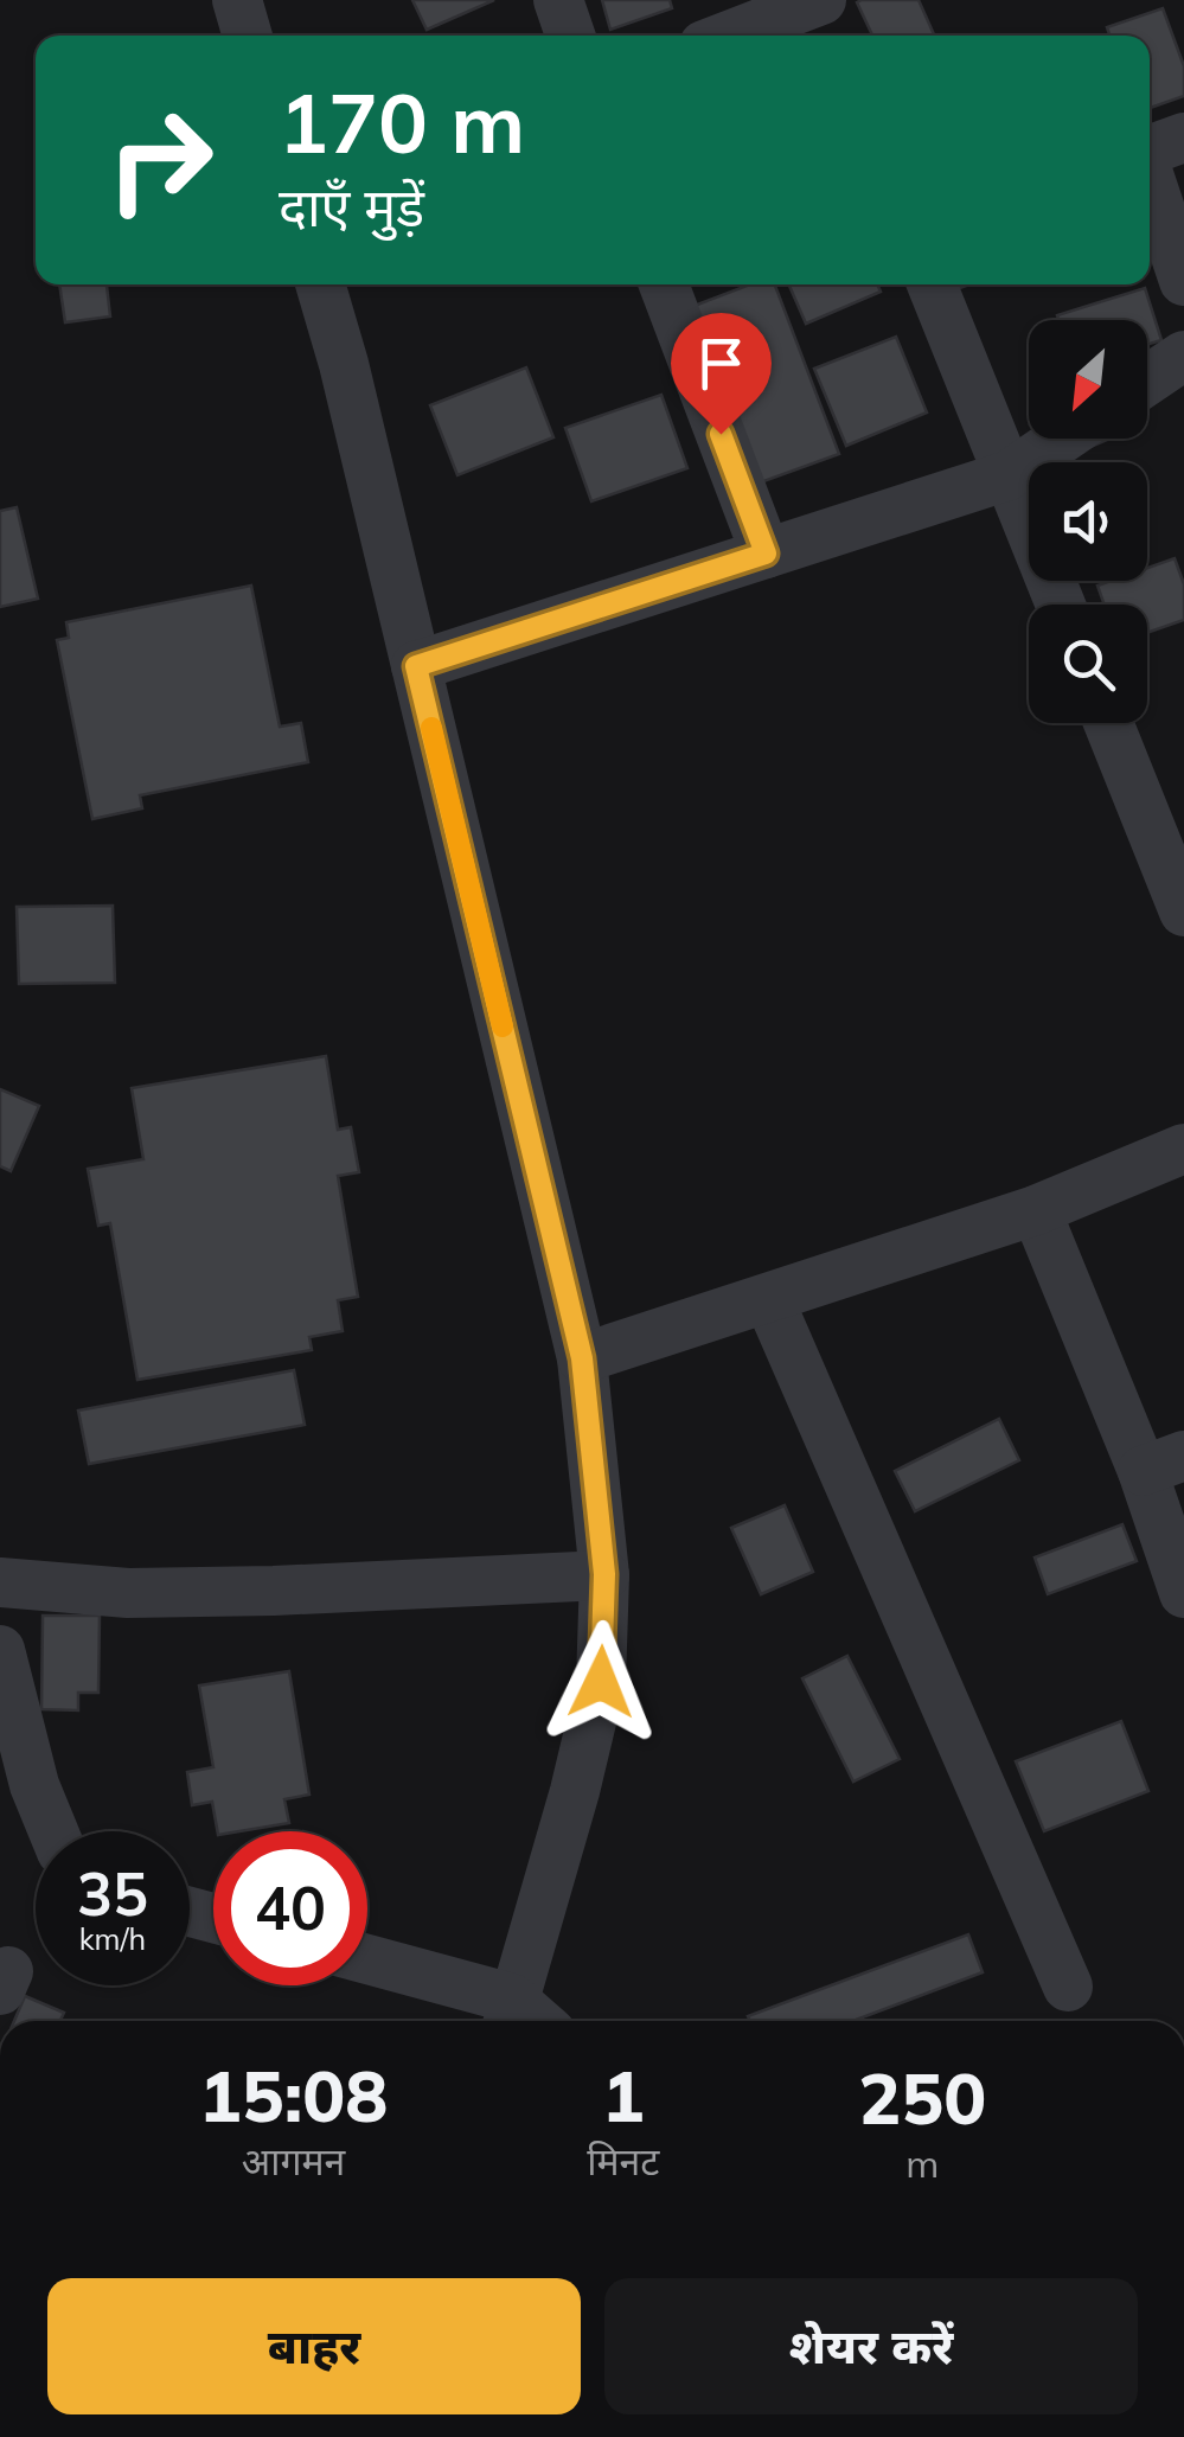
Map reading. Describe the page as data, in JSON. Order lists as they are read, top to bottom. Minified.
{"north":"bottom left","page":{"turn":["170 m","दाएँ मुड़ें"],"speed":"35 km/h","limit":"40","eta":["15:08","आगमन","1","मिनट","250","m"],"buttons":["बाहर","शेयर करें"]}}
